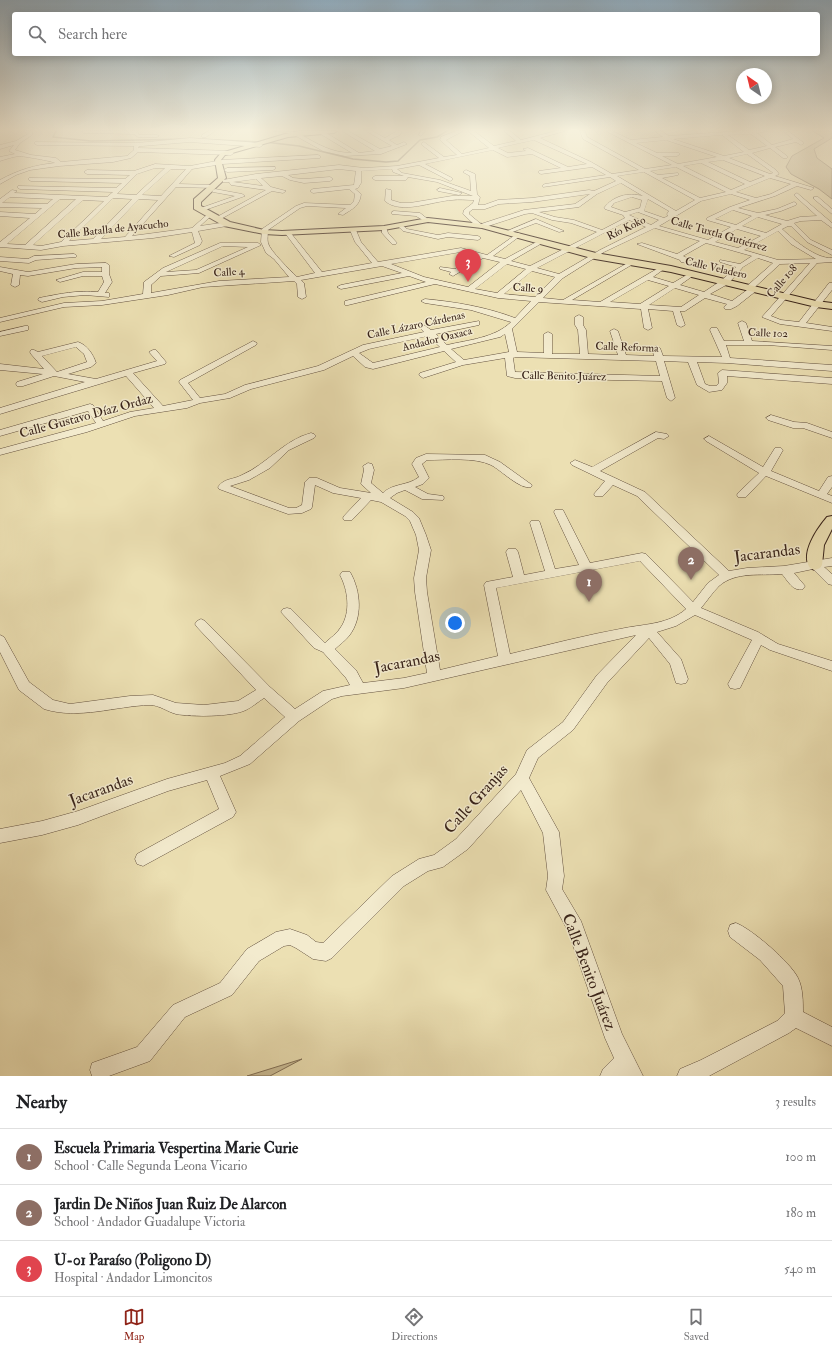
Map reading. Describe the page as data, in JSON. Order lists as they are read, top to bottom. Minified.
{"streets":{"main road":["Calle Veladero"],"street":["Río Koko","Calle Batalla de Ayacucho","Calle Tuxtla Gutiérrez","Calle 4","Calle 108","Calle 9","Calle Lázaro Cárdenas","Calle 102","Andador Oaxaca","Calle Reforma","Calle Benito Juárez","Calle Gustavo Díaz Ordaz","Jacarandas","Calle Granjas"]},"crossings":[["Río Koko","Calle Tuxtla Gutiérrez"],["Río Koko","Calle Veladero"],["Río Koko","Calle 9"],["Río Koko","Andador Oaxaca"],["Río Koko","Calle Benito Juárez"],["Calle Batalla de Ayacucho","Calle Veladero"],["Calle Tuxtla Gutiérrez","Calle 108"],["Calle Veladero","Calle 108"],["Calle 4","Calle 9"],["Calle Lázaro Cárdenas","Andador Oaxaca"],["Calle Lázaro Cárdenas","Calle Gustavo Díaz Ordaz"],["Andador Oaxaca","Calle Benito Juárez"],["Calle Reforma","Calle Benito Juárez"],["Calle Benito Juárez","Calle Granjas"],["Jacarandas","Calle Granjas"]],"north":"top left","page":{"search":"Search here","pins":["3","2","1"],"heading":["Nearby","3 results"],"list":[{"mark":"1","name":"Escuela Primaria Vespertina Marie Curie","note":"School · Calle Segunda Leona Vicario","value":"100 m"},{"mark":"2","name":"Jardin De Niños Juan Ruiz De Alarcon","note":"School · Andador Guadalupe Victoria","value":"180 m"},{"mark":"3","name":"U-01 Paraíso (Poligono D)","note":"Hospital · Andador Limoncitos","value":"540 m"}],"nav":["Map","Directions","Saved"]}}
